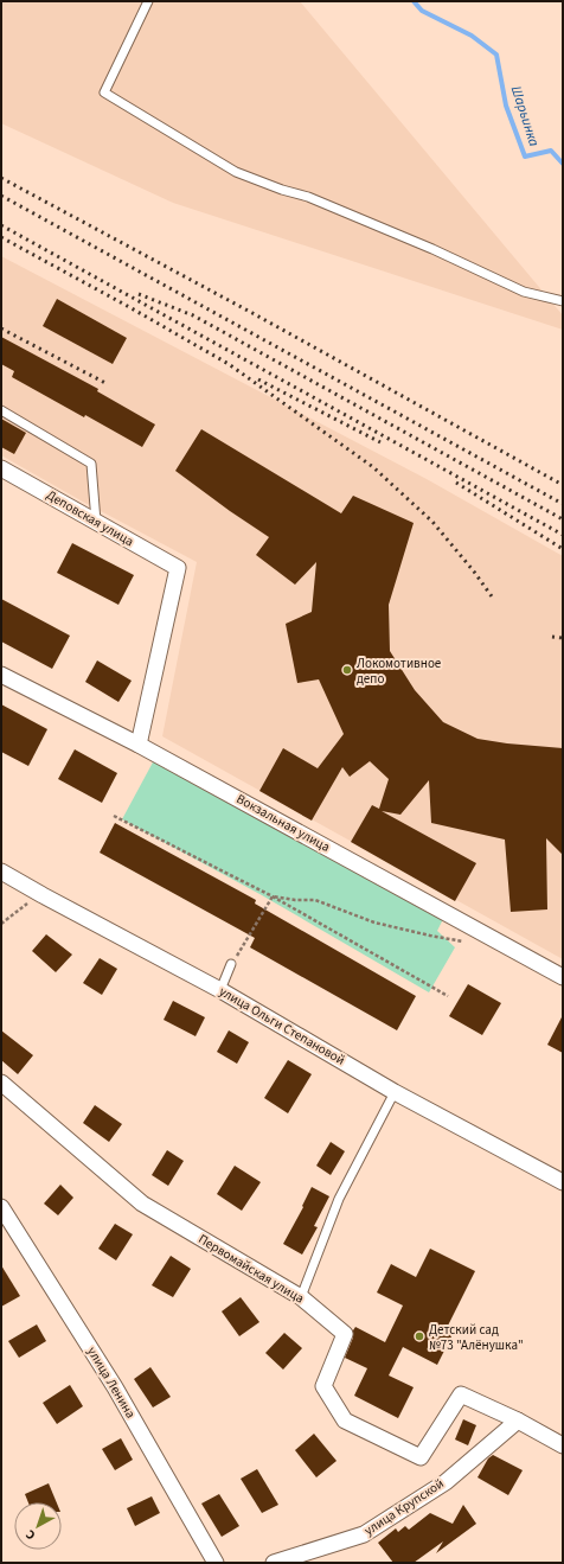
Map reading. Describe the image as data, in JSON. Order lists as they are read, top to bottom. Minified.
{"streets":{"street":["Деповская улица","Вокзальная улица","улица Ольги Степановой","Первомайская улица","улица Ленина","улица Крупской"]},"crossings":[["Деповская улица","Вокзальная улица"],["Первомайская улица","улица Крупской"]],"water":["Шарьинка"],"places":["Локомотивное депо","Детский сад №73 \"Алёнушка\""],"north":"bottom left"}
